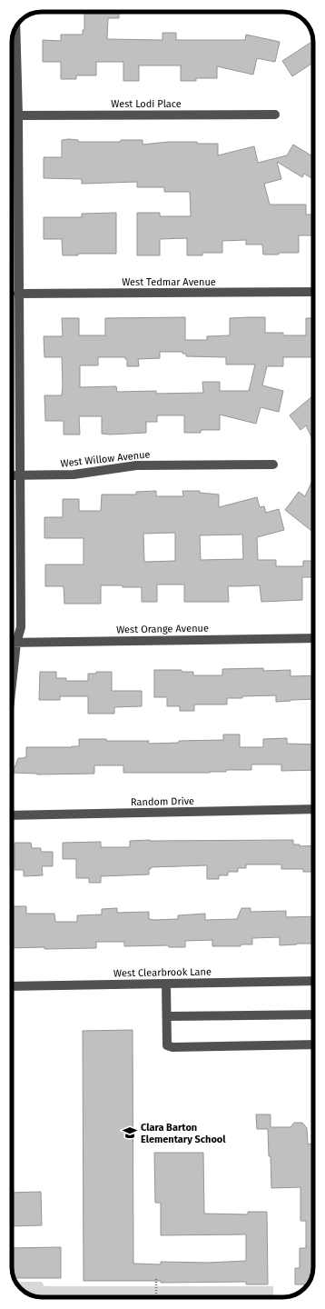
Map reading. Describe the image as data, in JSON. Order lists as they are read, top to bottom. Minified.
{"streets":{"street":["West Lodi Place","West Tedmar Avenue","West Willow Avenue","West Orange Avenue","Random Drive","West Clearbrook Lane"]},"places":{"school or university":["Clara Barton Elementary School"]}}
